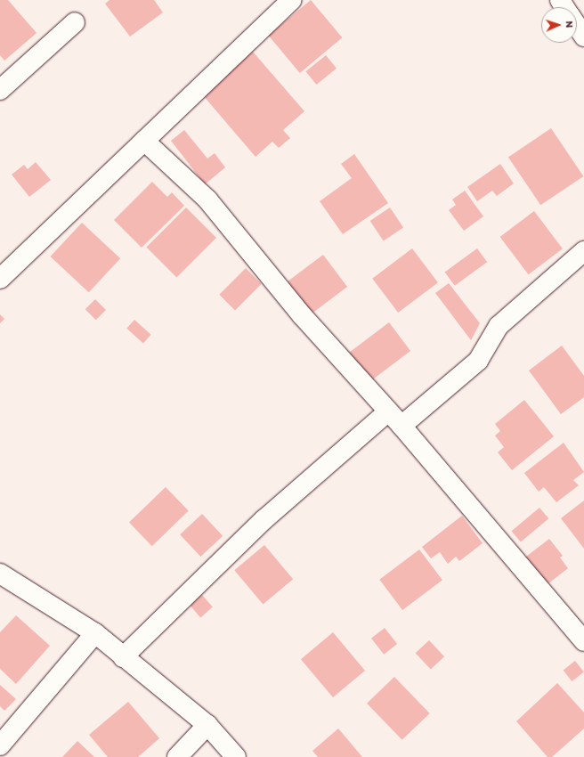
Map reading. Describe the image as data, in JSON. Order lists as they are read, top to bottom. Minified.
{"north":"right"}
